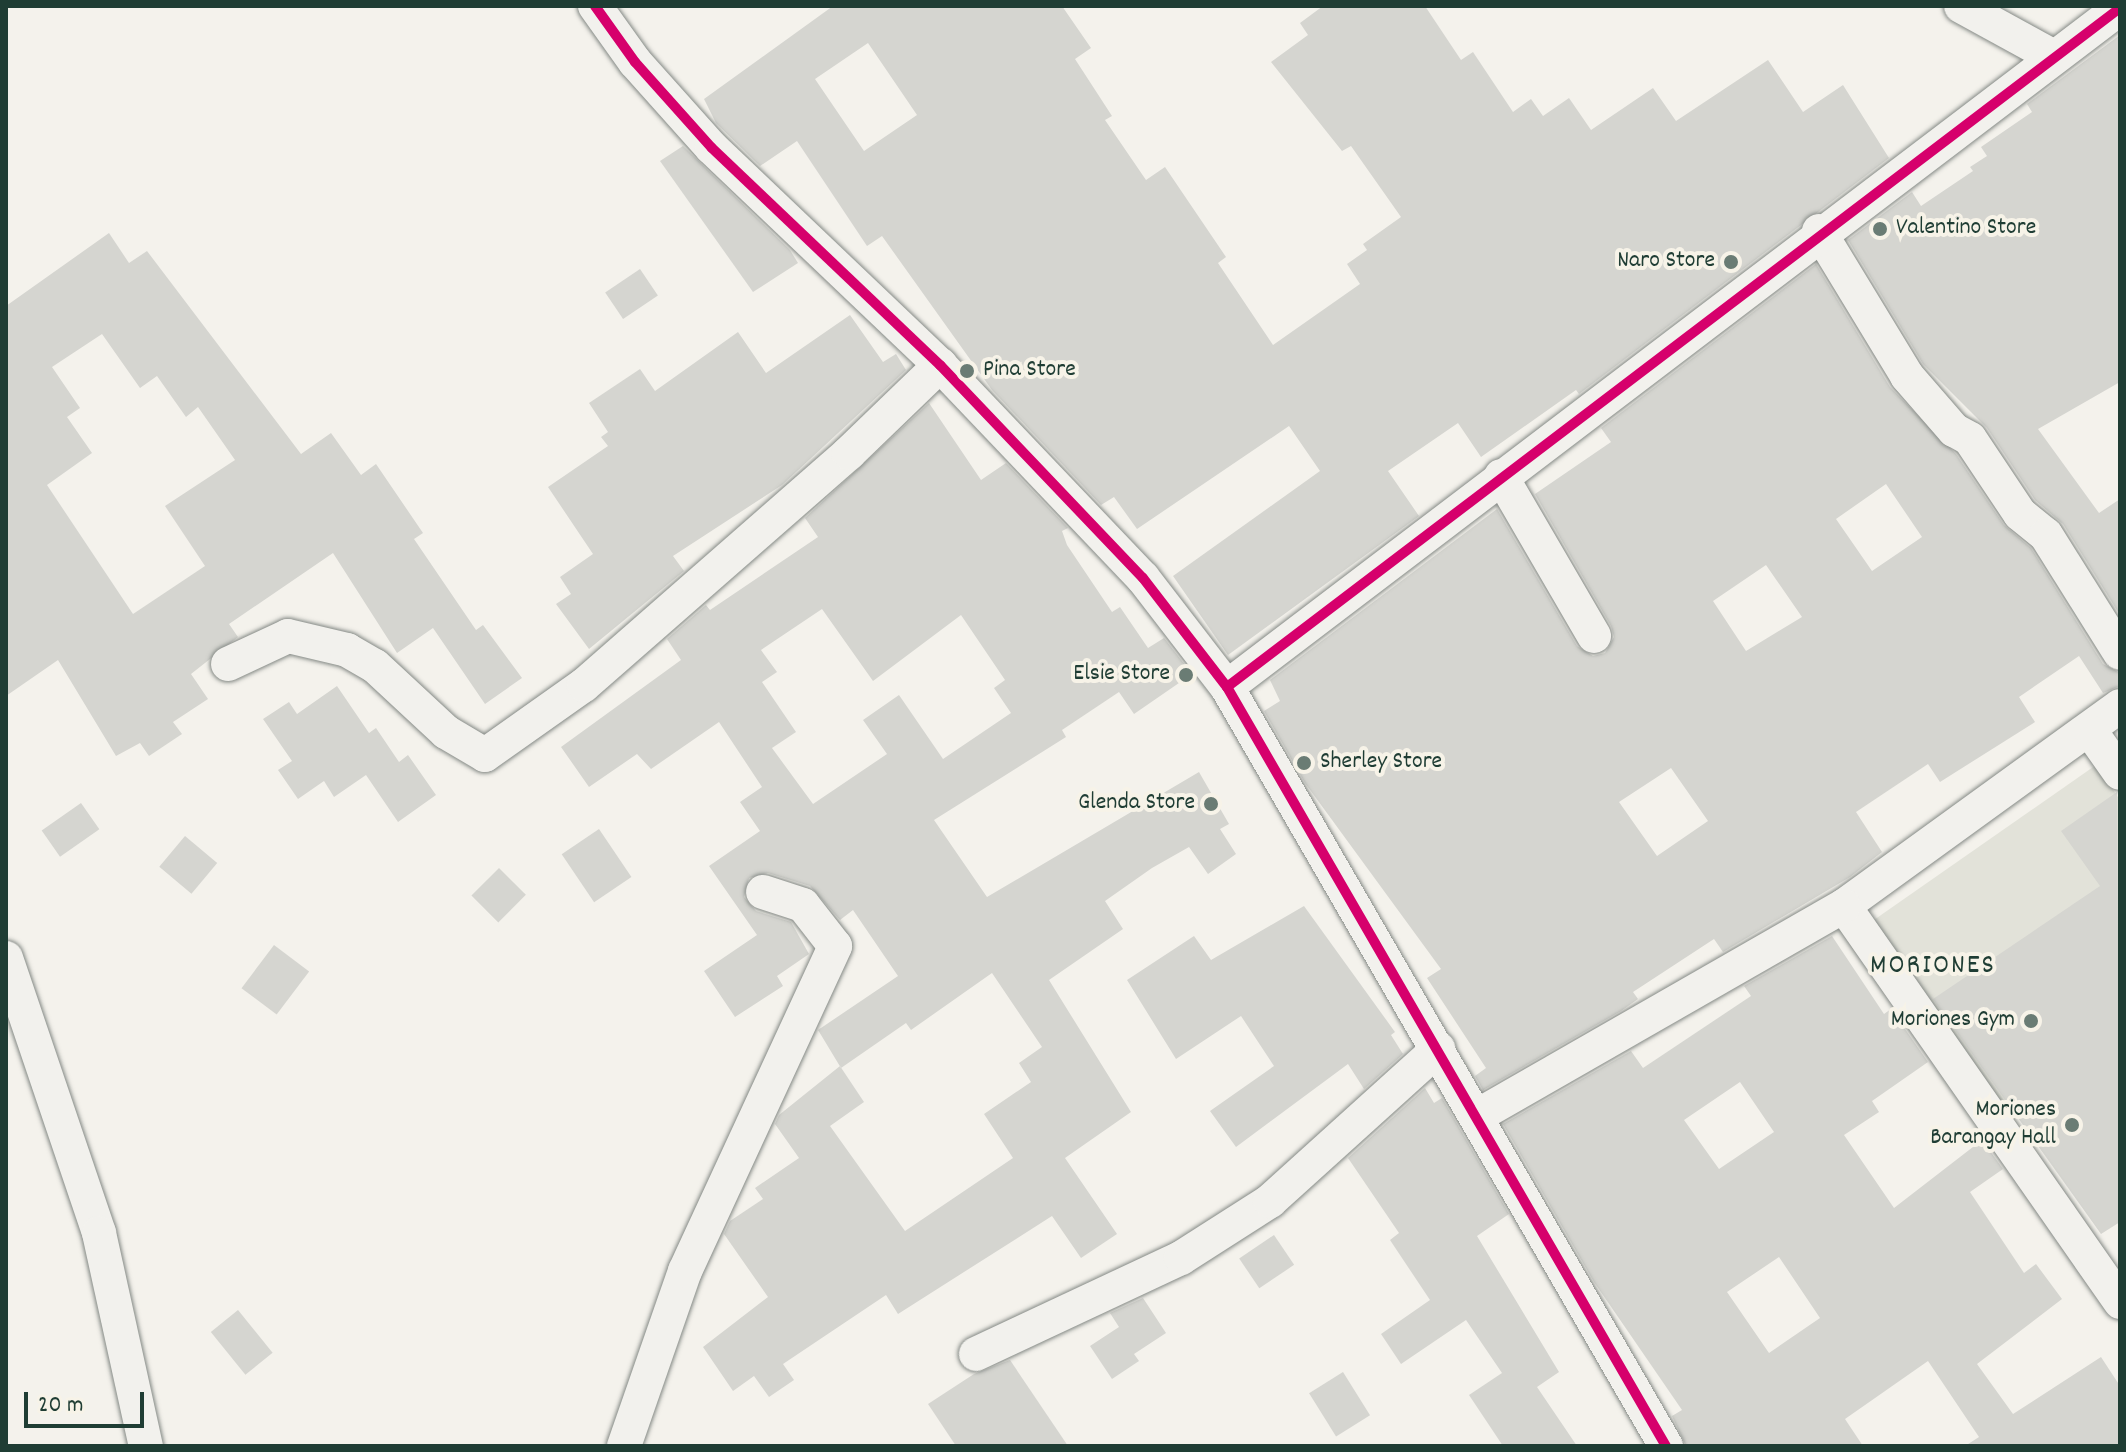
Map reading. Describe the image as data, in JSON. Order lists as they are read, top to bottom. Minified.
{"districts":["MORIONES"],"places":["Valentino Store","Naro Store","Pina Store","Elsie Store","Sherley Store","Glenda Store","Moriones Gym","Moriones Barangay Hall"],"scale_bar":"20 m"}
